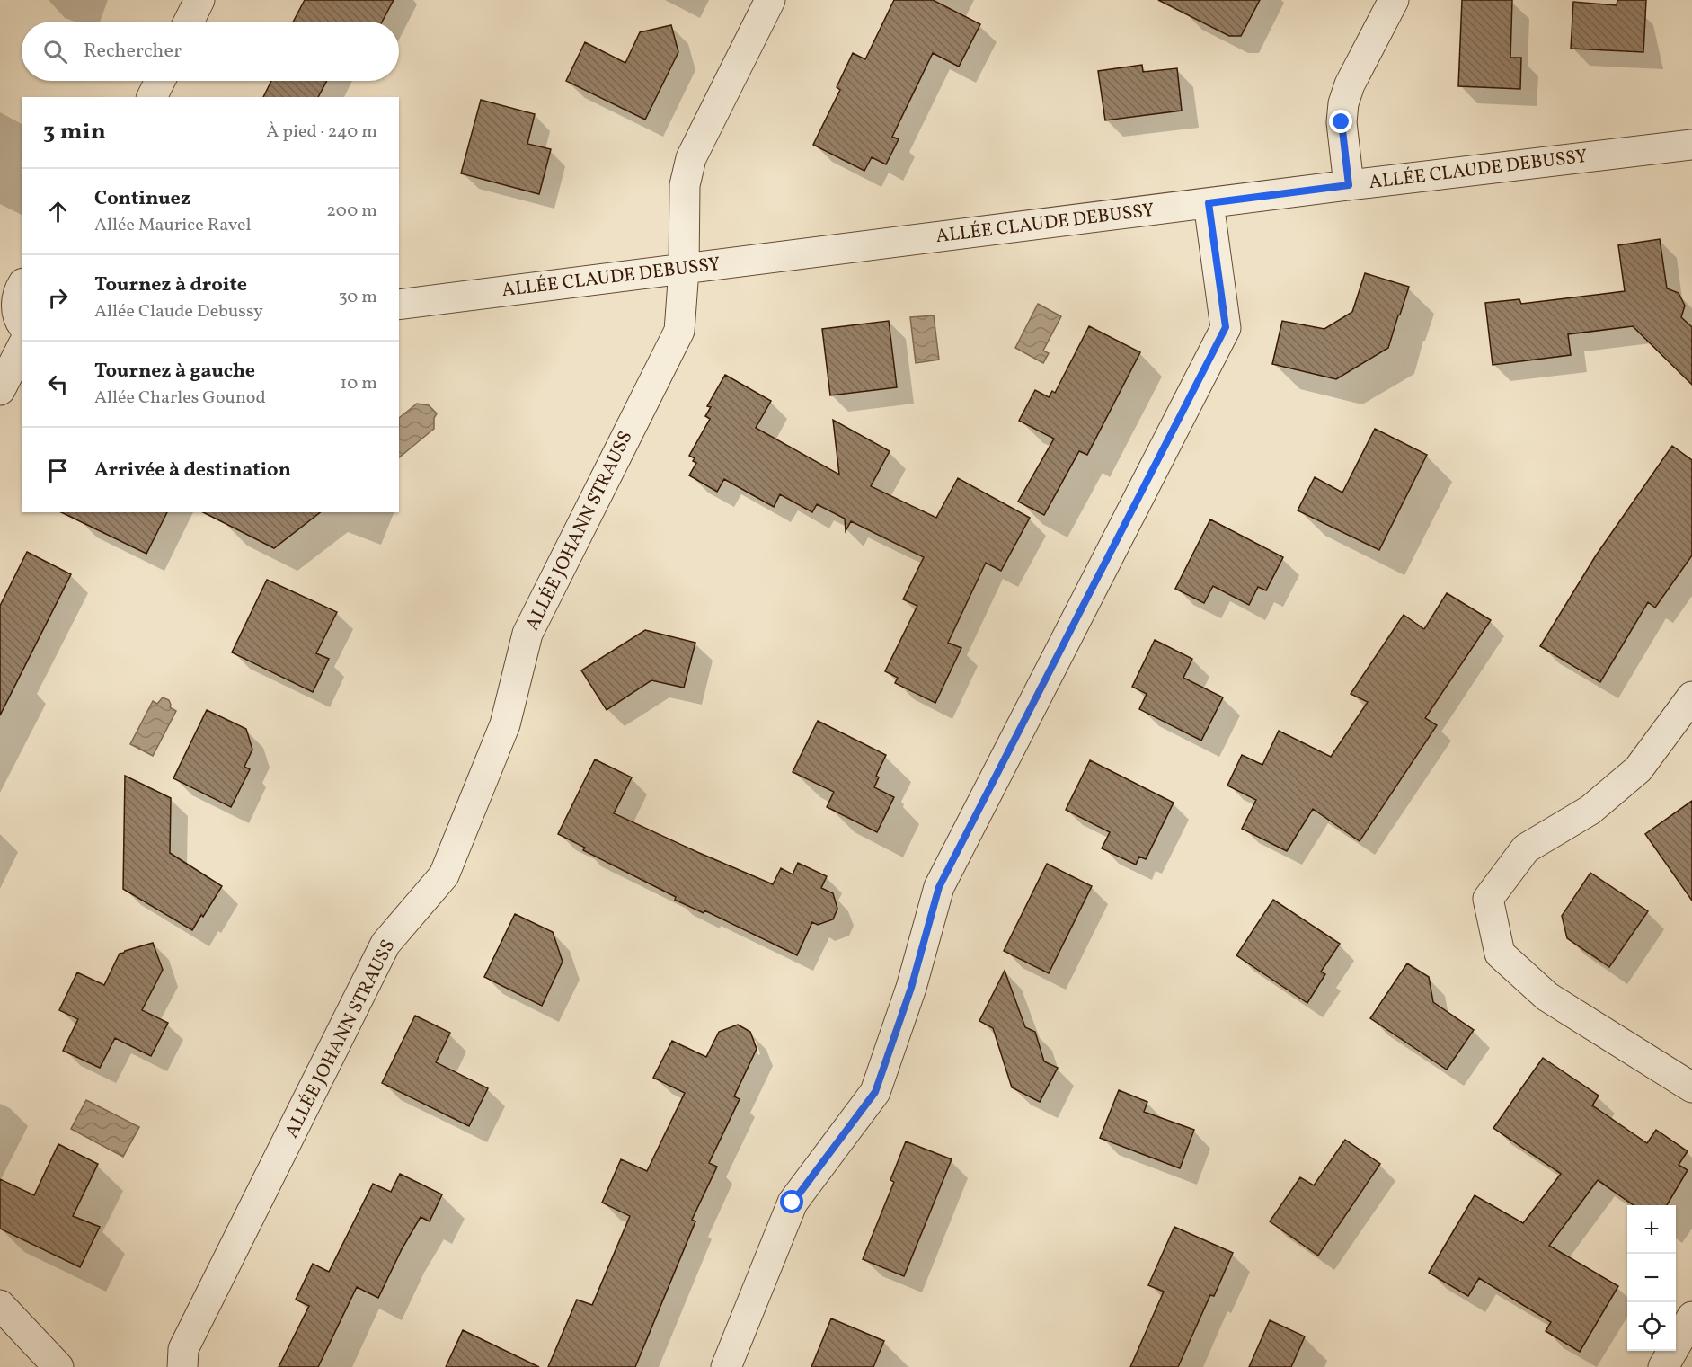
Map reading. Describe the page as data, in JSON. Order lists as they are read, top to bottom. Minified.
{"streets":{"street":["ALLÉE CLAUDE DEBUSSY","ALLÉE JOHANN STRAUSS"]},"crossings":[["ALLÉE CLAUDE DEBUSSY","ALLÉE JOHANN STRAUSS"]],"page":{"search":"Rechercher","heading":["3 min","À pied · 240 m"],"list":[["Continuez","Allée Maurice Ravel","200 m"],["Tournez à droite","Allée Claude Debussy","30 m"],["Tournez à gauche","Allée Charles Gounod","10 m"],"Arrivée à destination"],"map_buttons":["+","−"]}}
